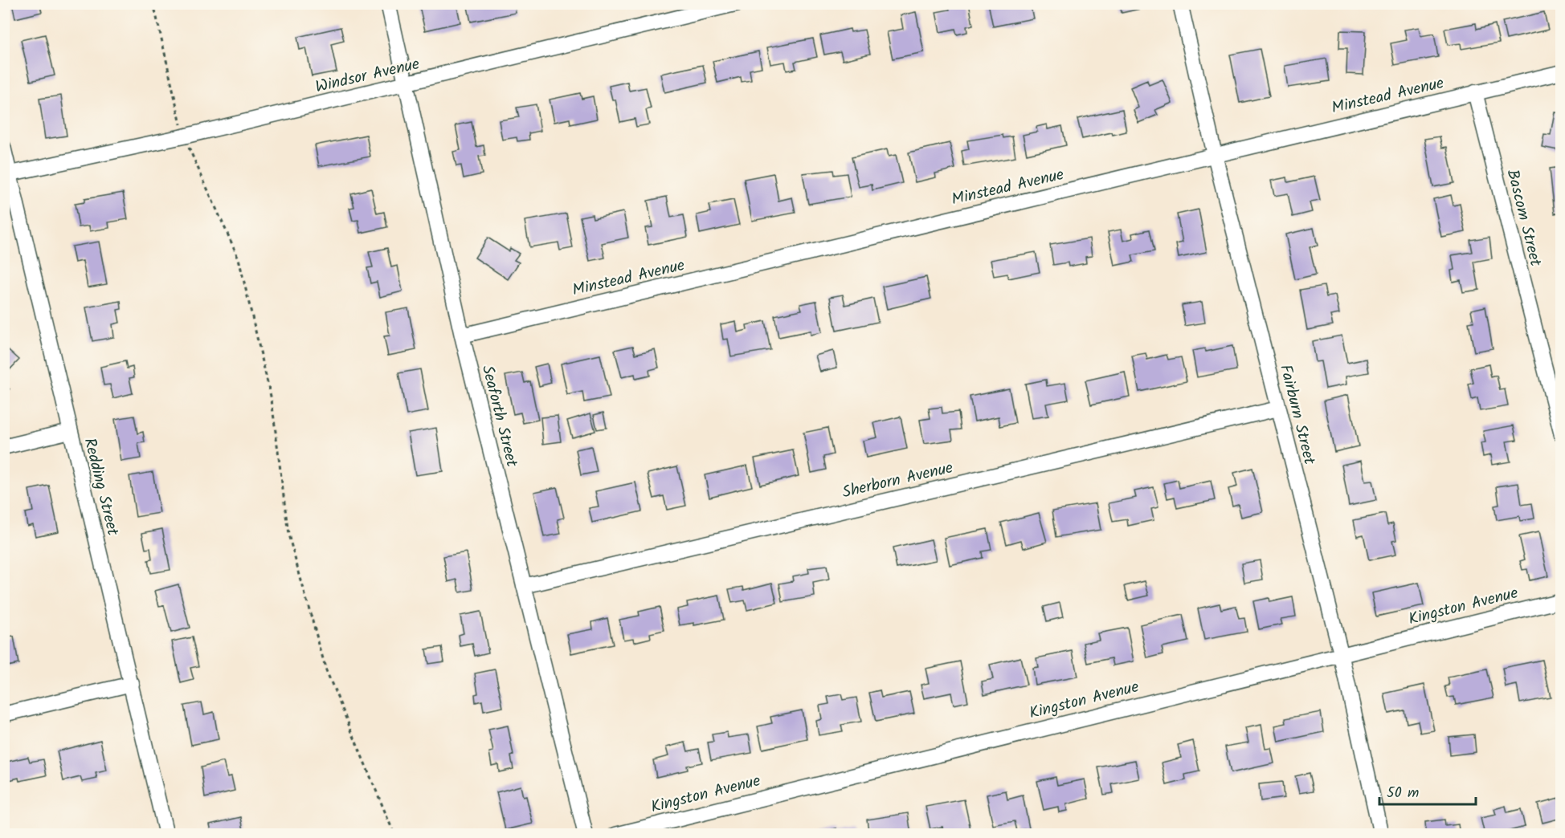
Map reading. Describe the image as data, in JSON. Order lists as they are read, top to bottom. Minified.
{"streets":{"street":["Windsor Avenue","Minstead Avenue","Bascom Street","Fairburn Street","Seaforth Street","Sherborn Avenue","Redding Street","Kingston Avenue"]},"crossings":[["Windsor Avenue","Seaforth Street"],["Windsor Avenue","Redding Street"],["Minstead Avenue","Bascom Street"],["Minstead Avenue","Fairburn Street"],["Minstead Avenue","Seaforth Street"],["Fairburn Street","Sherborn Avenue"],["Fairburn Street","Kingston Avenue"],["Seaforth Street","Sherborn Avenue"]],"scale_bar":"50 m"}
